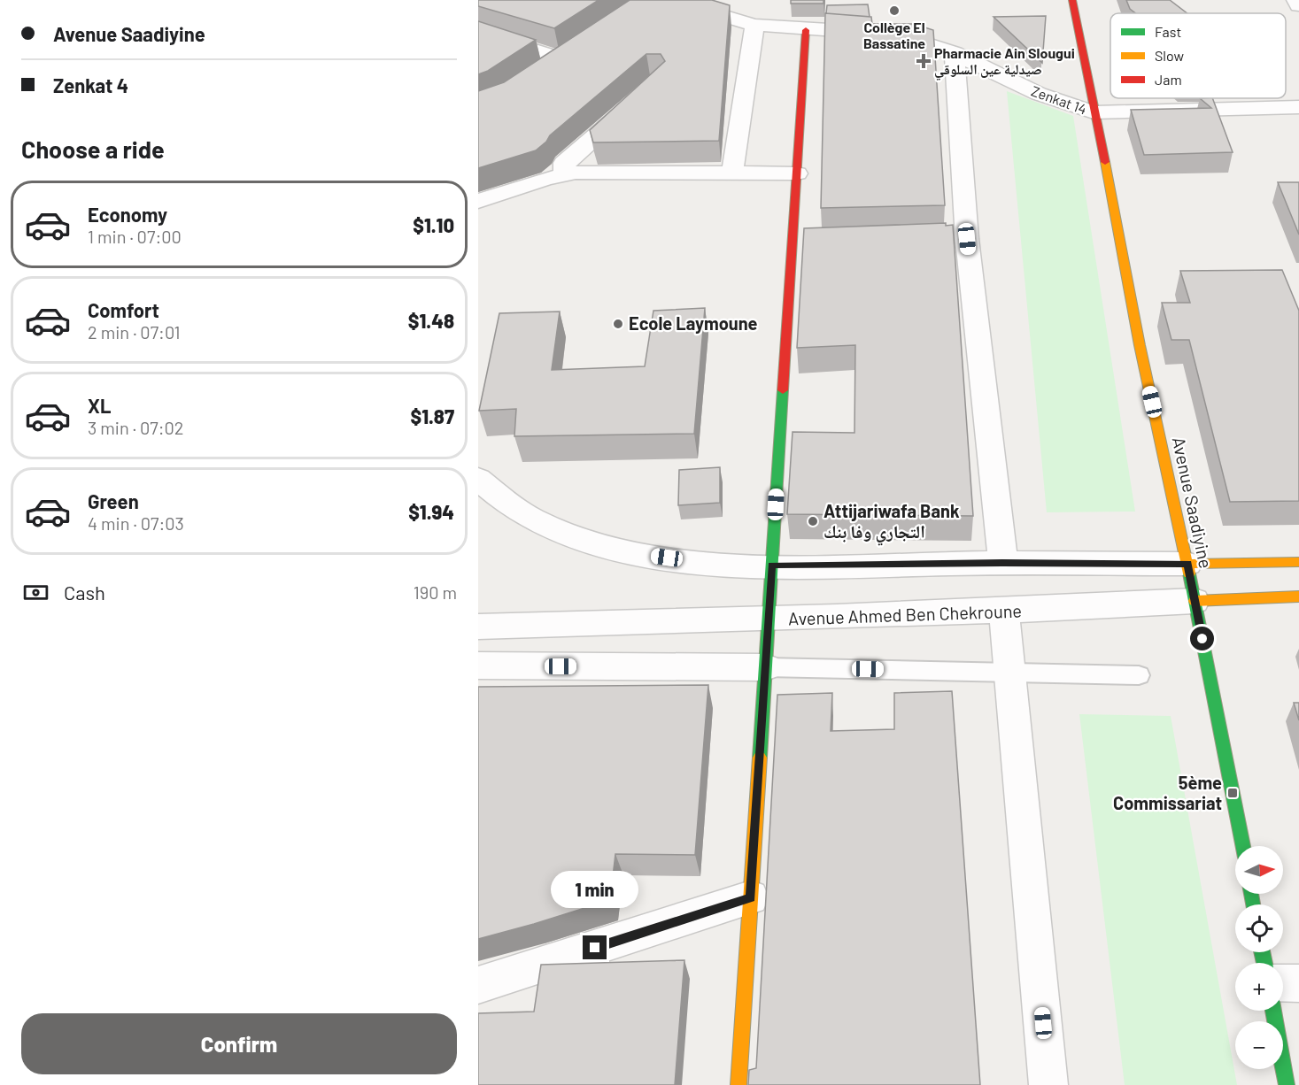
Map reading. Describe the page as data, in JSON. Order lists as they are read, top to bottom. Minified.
{"streets":{"main road":["Avenue Saadiyine","Avenue Ahmed Ben Chekroune"],"street":["Zenkat 14"]},"crossings":[["Zenkat 14","Avenue Saadiyine"],["Avenue Saadiyine","Avenue Ahmed Ben Chekroune"]],"places":{"other":["Collège El Bassatine","Ecole Laymoune","Attijariwafa Bank التجاري وفا بنك"],"health":["Pharmacie Ain Slougui صيدلية عين السلوقي"],"transit":["5ème Commissariat"]},"legend":["Fast","Slow","Jam"],"north":"right","page":{"banner":["Avenue Saadiyine","Zenkat 4"],"heading":"Choose a ride","list":[{"name":"Economy","note":"1 min · 07:00","value":"$1.10"},{"name":"Comfort","note":"2 min · 07:01","value":"$1.48"},{"name":"XL","note":"3 min · 07:02","value":"$1.87"},{"name":"Green","note":"4 min · 07:03","value":"$1.94"}],"pay":["Cash","190 m"],"map_buttons":["+","−"],"bubble":"1 min","buttons":"Confirm"}}
